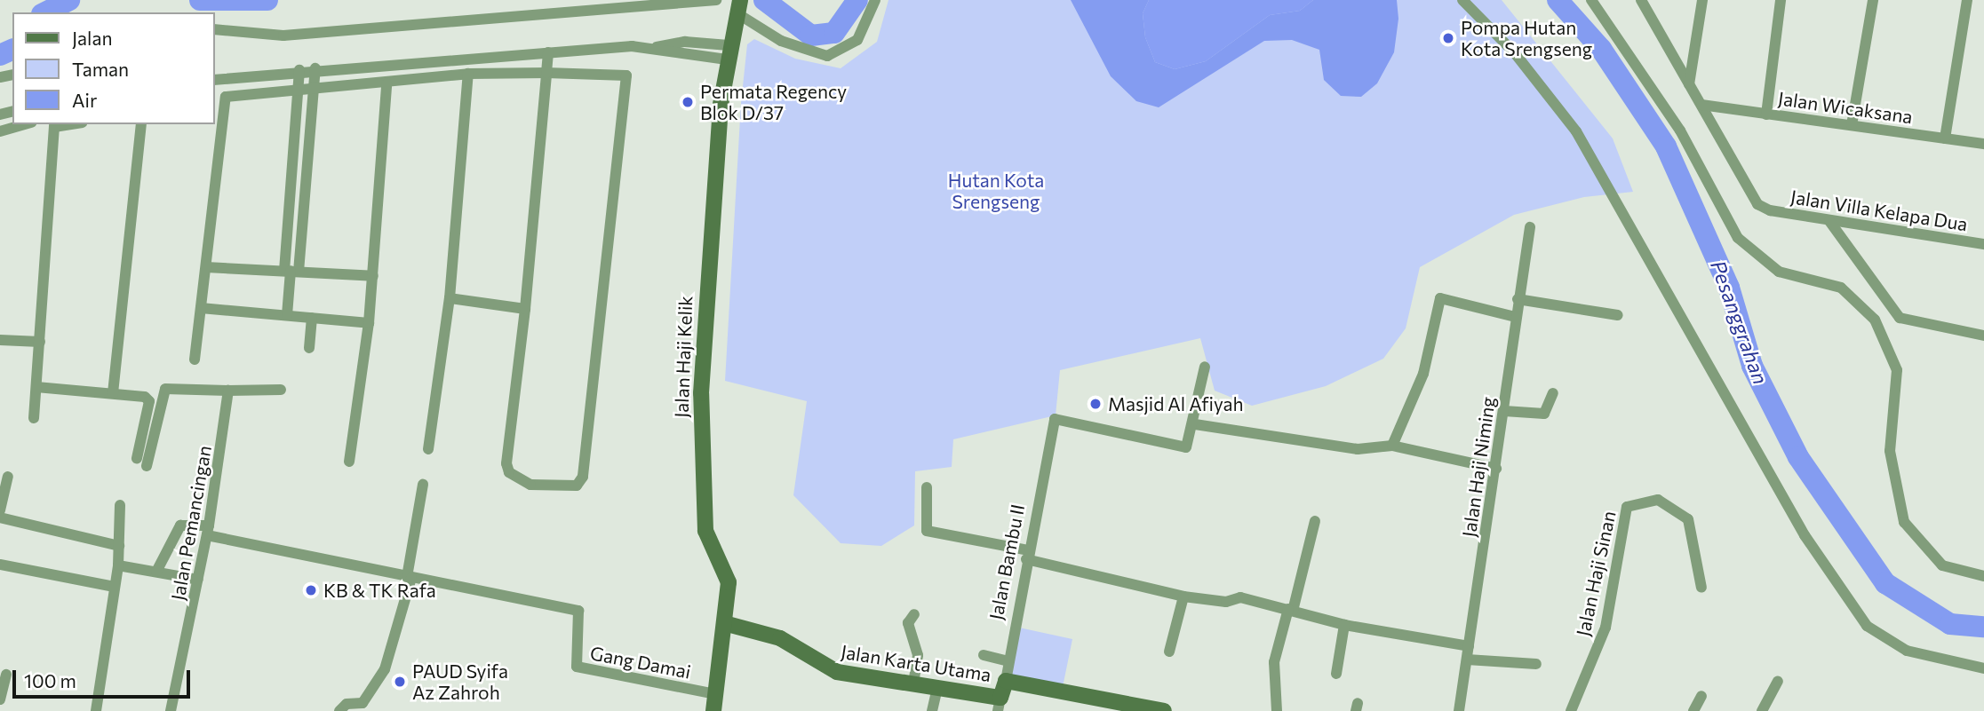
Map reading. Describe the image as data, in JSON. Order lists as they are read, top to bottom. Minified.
{"streets":{"street":["Jalan Wicaksana","Jalan Villa Kelapa Dua","Jalan Haji Kelik","Jalan Haji Niming","Jalan Pemancingan","Jalan Bambu II","Jalan Haji Sinan","Gang Damai","Jalan Karta Utama"]},"crossings":[["Jalan Wicaksana","Jalan Villa Kelapa Dua"],["Jalan Haji Kelik","Gang Damai"],["Jalan Haji Kelik","Jalan Karta Utama"],["Jalan Bambu II","Jalan Karta Utama"]],"water":["Pesanggrahan"],"parks":["Hutan Kota Srengseng"],"places":["Pompa Hutan Kota Srengseng","Permata Regency Blok D/37","Masjid Al Afiyah","KB & TK Rafa","PAUD Syifa Az Zahroh"],"legend":["Jalan","Taman","Air"],"scale_bar":"100 m"}
